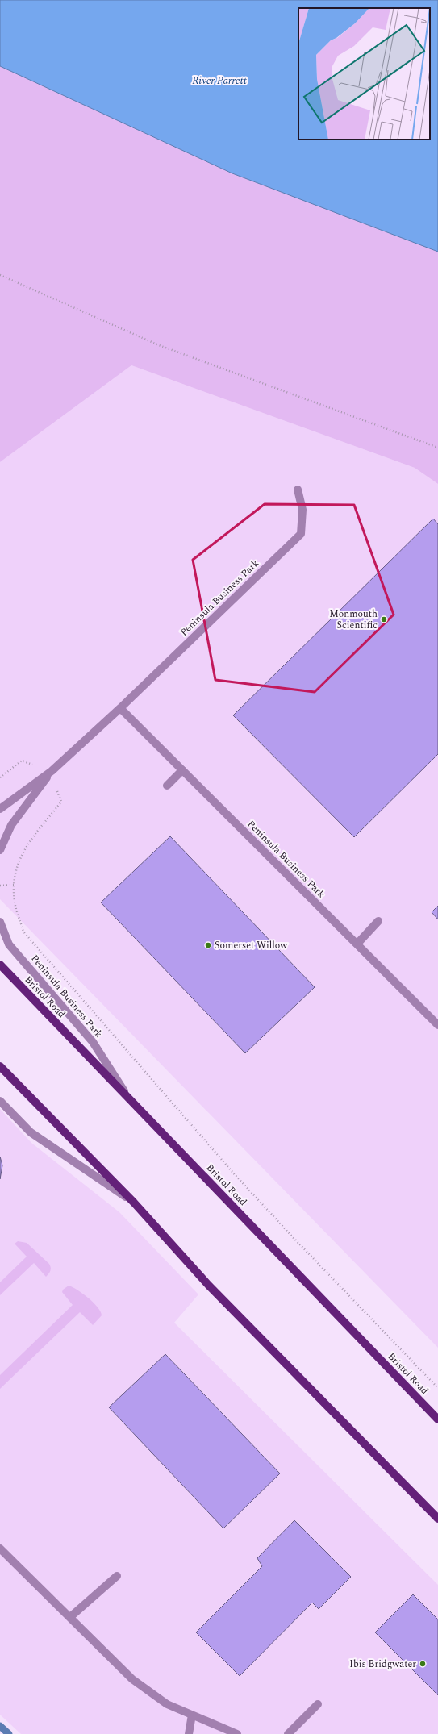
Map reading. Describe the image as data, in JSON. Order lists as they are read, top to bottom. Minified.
{"streets":{"main road":["Bristol Road"],"street":["Peninsula Business Park"]},"crossings":[["Peninsula Business Park","Bristol Road"]],"water":["River Parrett"],"places":["Monmouth Scientific","Somerset Willow","Ibis Bridgwater"]}
